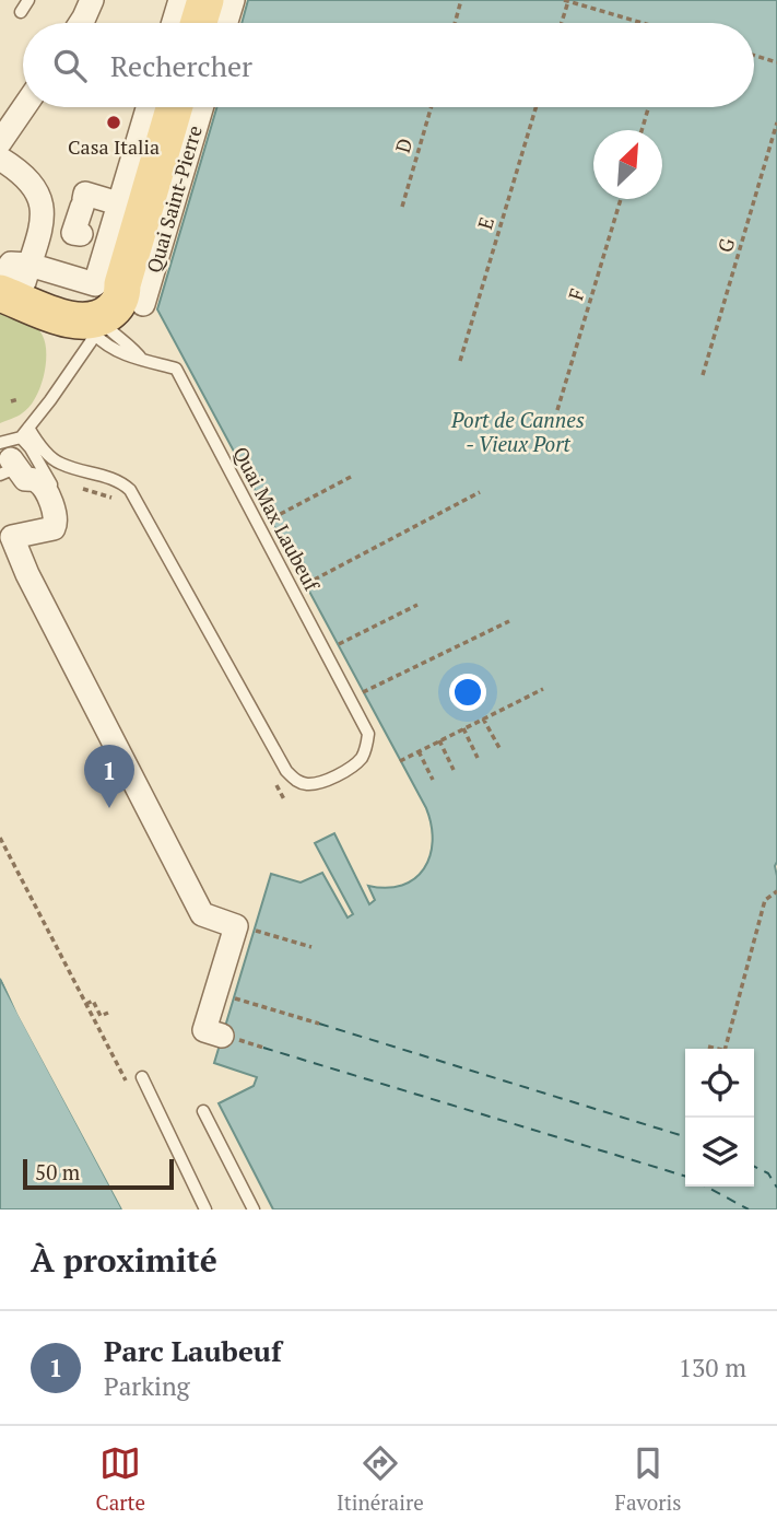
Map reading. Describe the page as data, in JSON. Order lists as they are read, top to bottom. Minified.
{"streets":{"main road":["Quai Saint-Pierre"],"lane":["Quai Max Laubeuf"],"path":["D","E","G","F"]},"crossings":[["Quai Saint-Pierre","Quai Max Laubeuf"]],"water":["Port de Cannes - Vieux Port"],"places":["Casa Italia"],"scale_bar":"50 m","north":"top right","page":{"search":"Rechercher","pins":"1","scale":"50 m","heading":"À proximité","list":[{"mark":"1","name":"Parc Laubeuf","note":"Parking","value":"130 m"}],"nav":["Carte","Itinéraire","Favoris"]}}
